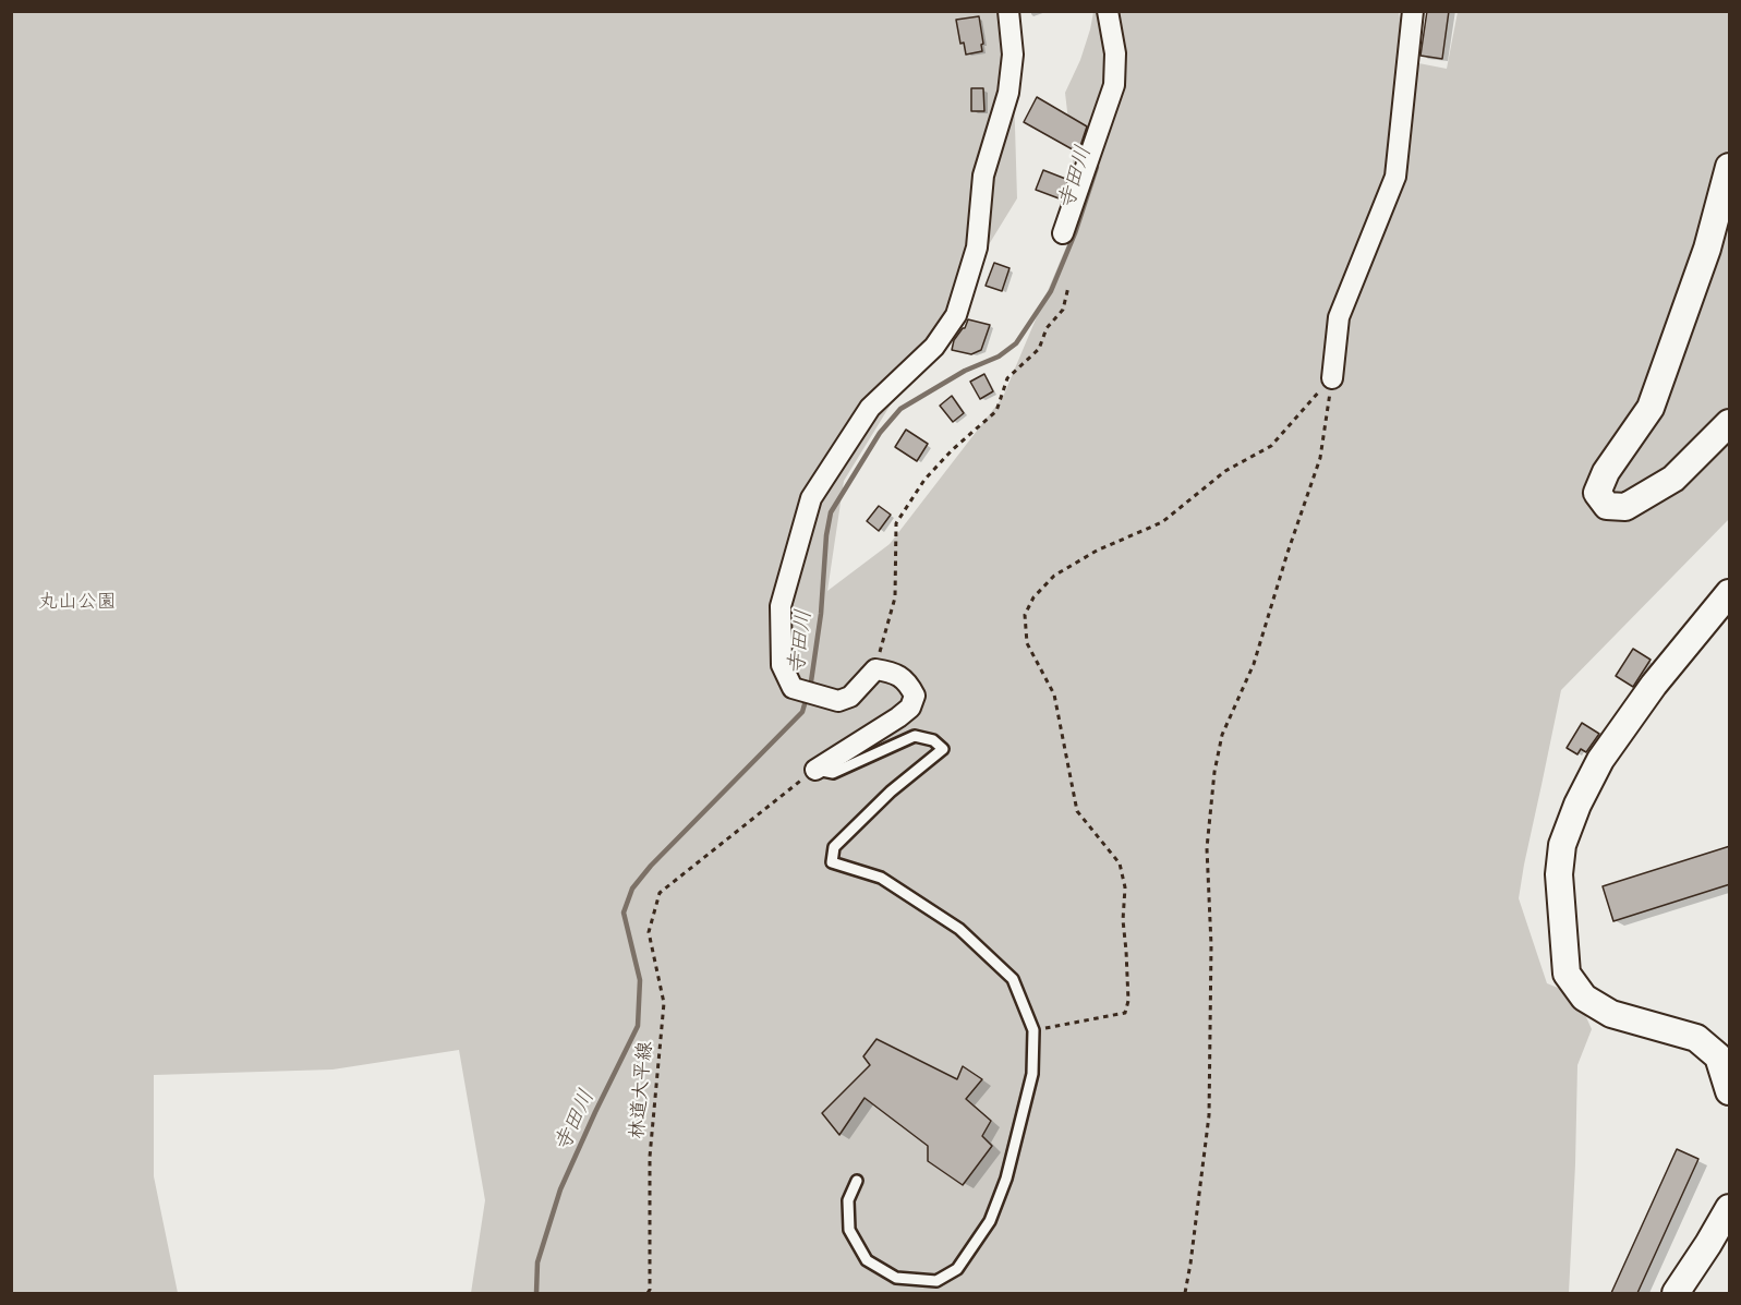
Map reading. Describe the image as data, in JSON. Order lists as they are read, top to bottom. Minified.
{"streets":{"path":["林道大平線"]},"water":["寺田川"],"parks":["丸山公園"]}
